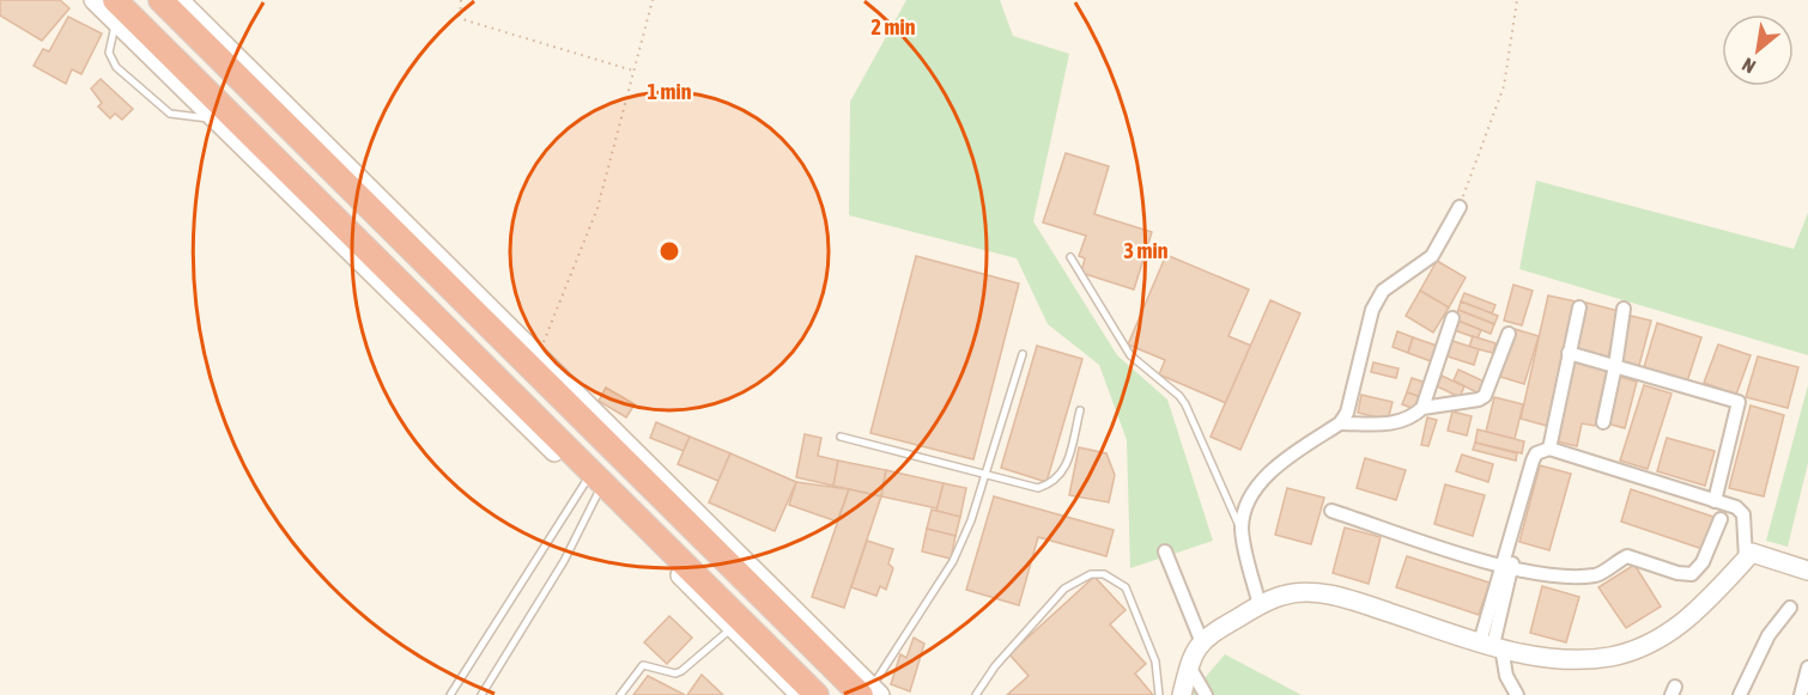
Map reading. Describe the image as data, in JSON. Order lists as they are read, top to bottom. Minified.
{"north":"bottom left","rings":["2 min","1 min","3 min"]}
